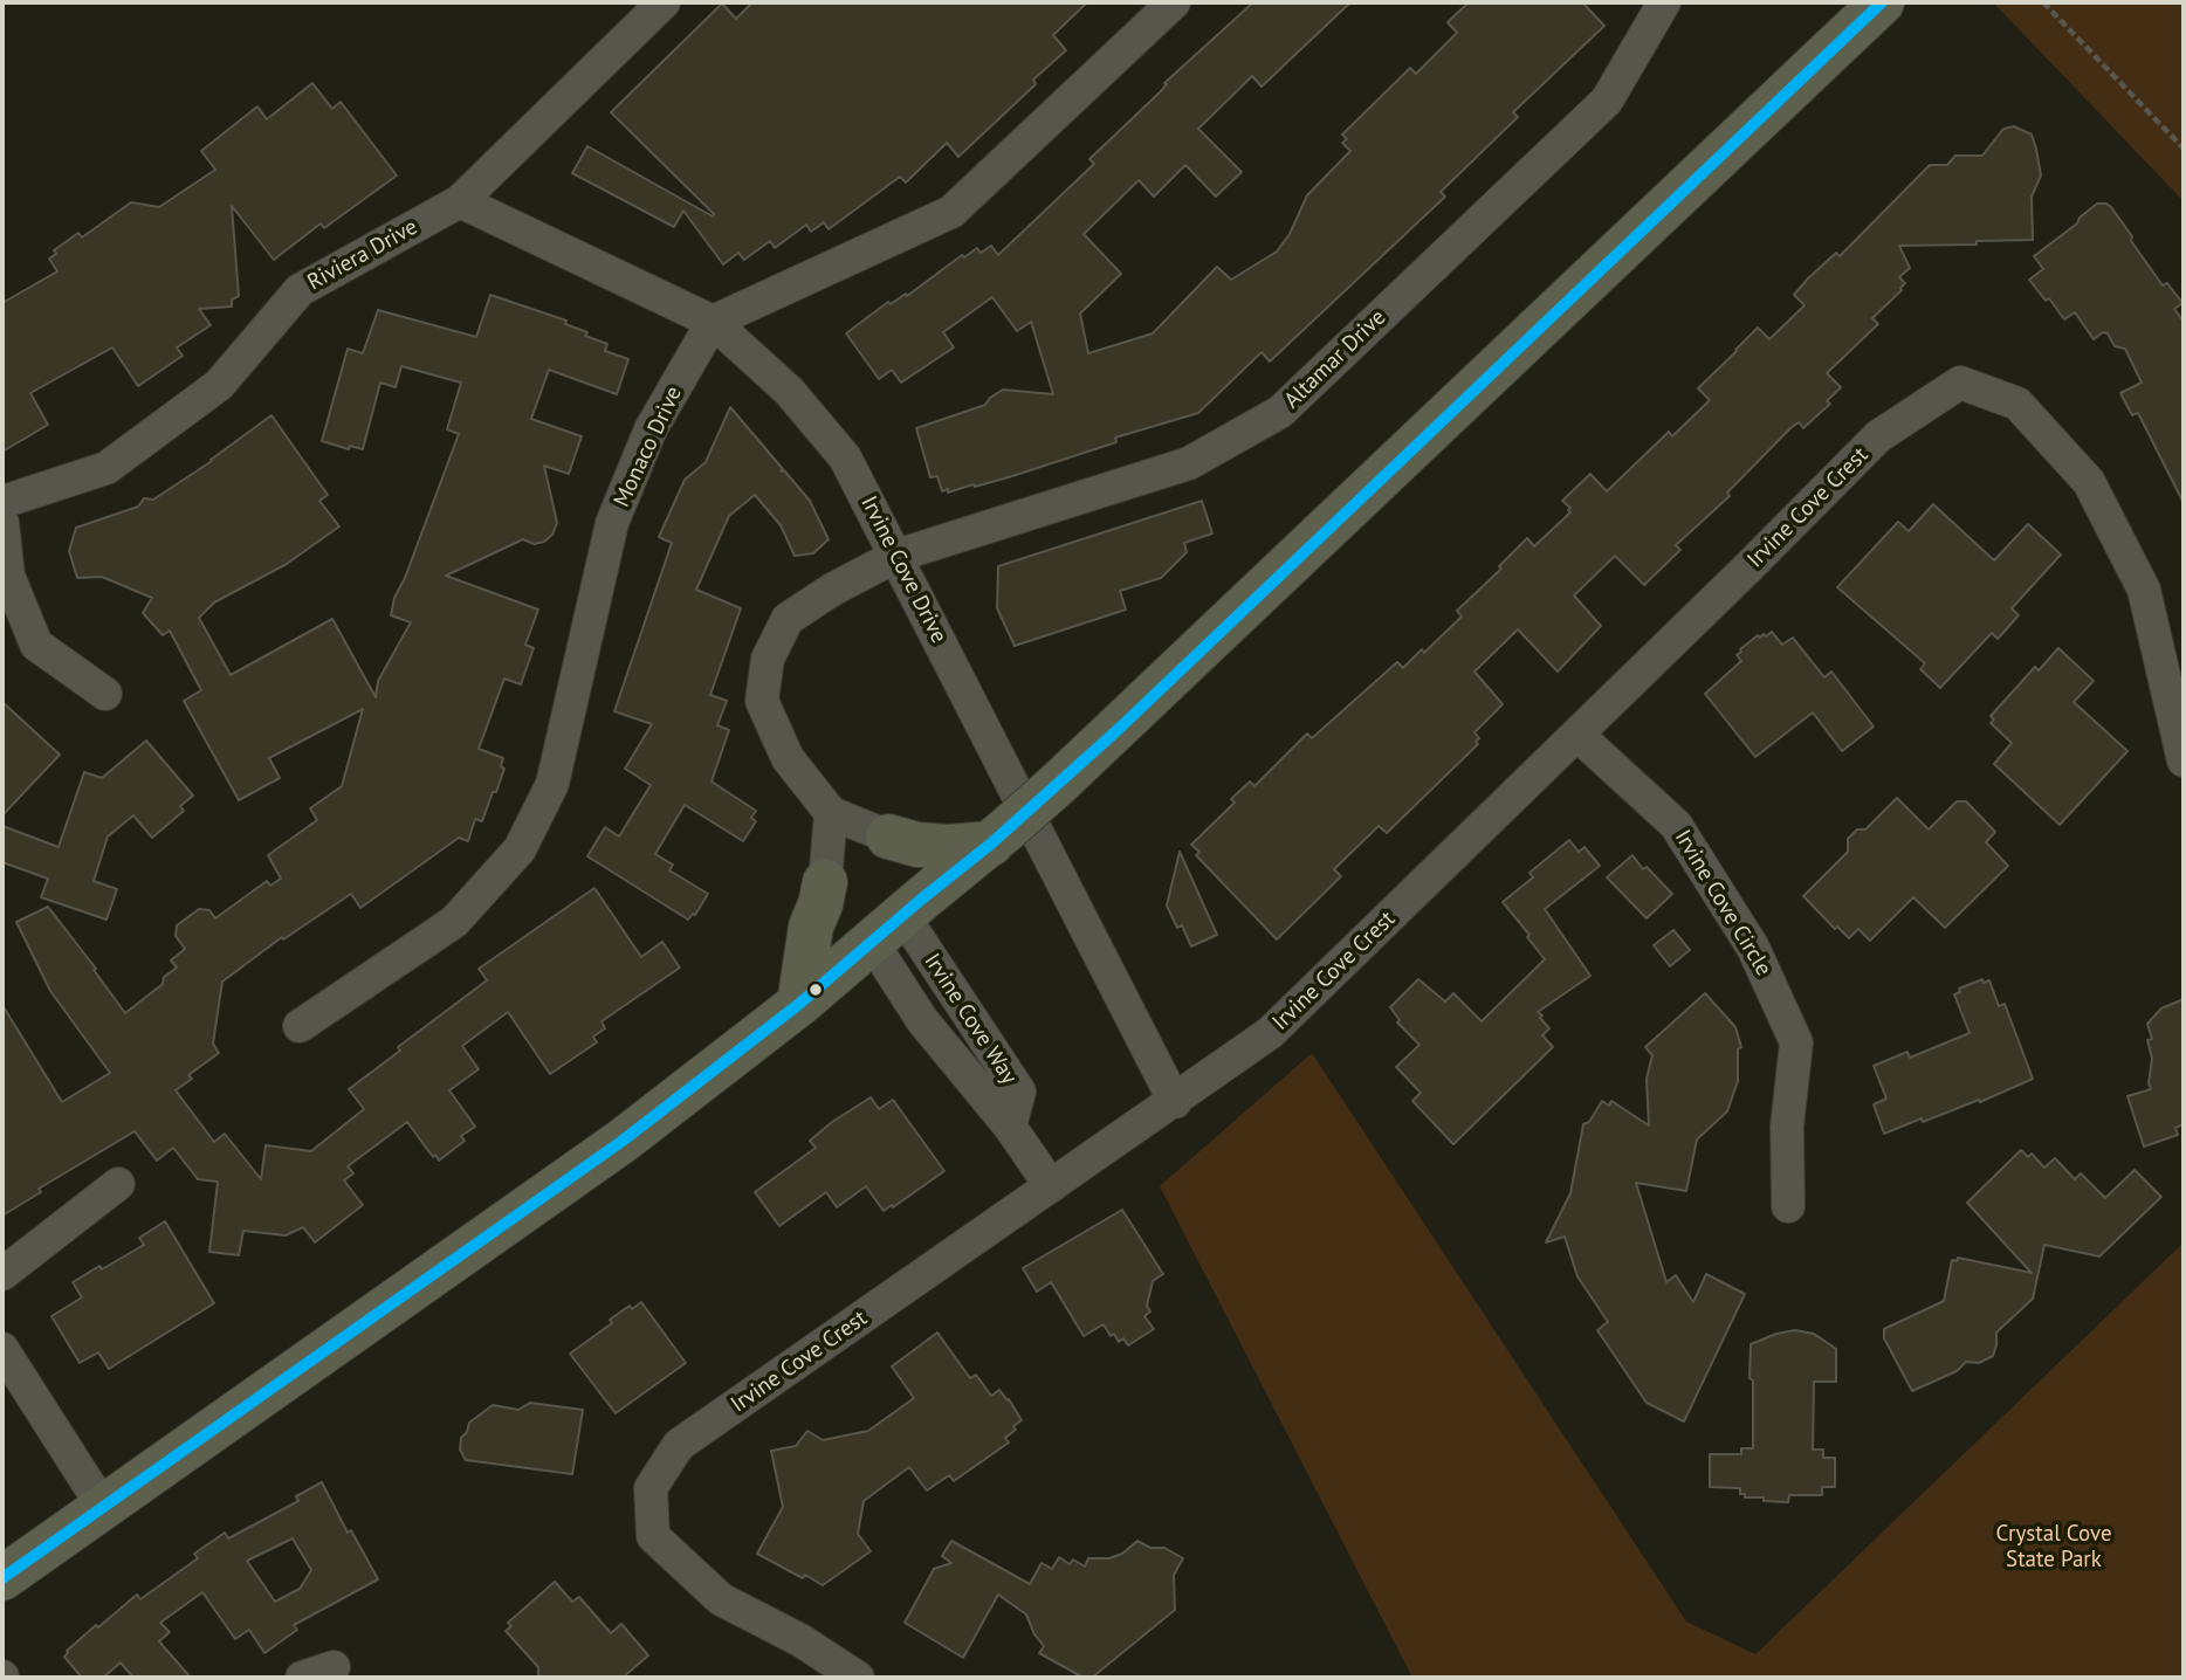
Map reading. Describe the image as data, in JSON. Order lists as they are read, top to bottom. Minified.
{"streets":{"street":["Riviera Drive","Altamar Drive","Monaco Drive","Irvine Cove Crest","Irvine Cove Drive","Irvine Cove Circle","Irvine Cove Way"]},"crossings":[["Riviera Drive","Irvine Cove Drive"],["Altamar Drive","Irvine Cove Drive"],["Monaco Drive","Irvine Cove Drive"],["Irvine Cove Crest","Irvine Cove Drive"],["Irvine Cove Crest","Irvine Cove Circle"],["Irvine Cove Crest","Irvine Cove Way"]],"parks":["Crystal Cove State Park"]}
